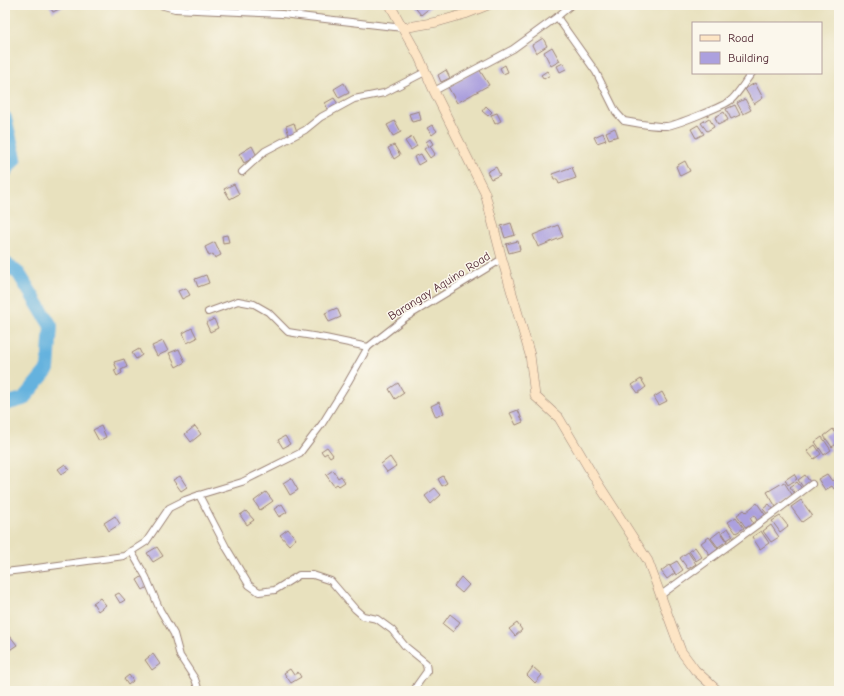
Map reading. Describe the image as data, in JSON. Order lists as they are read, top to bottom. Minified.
{"streets":{"street":["Barangay Aquino Road"]},"legend":["Road","Building"]}
